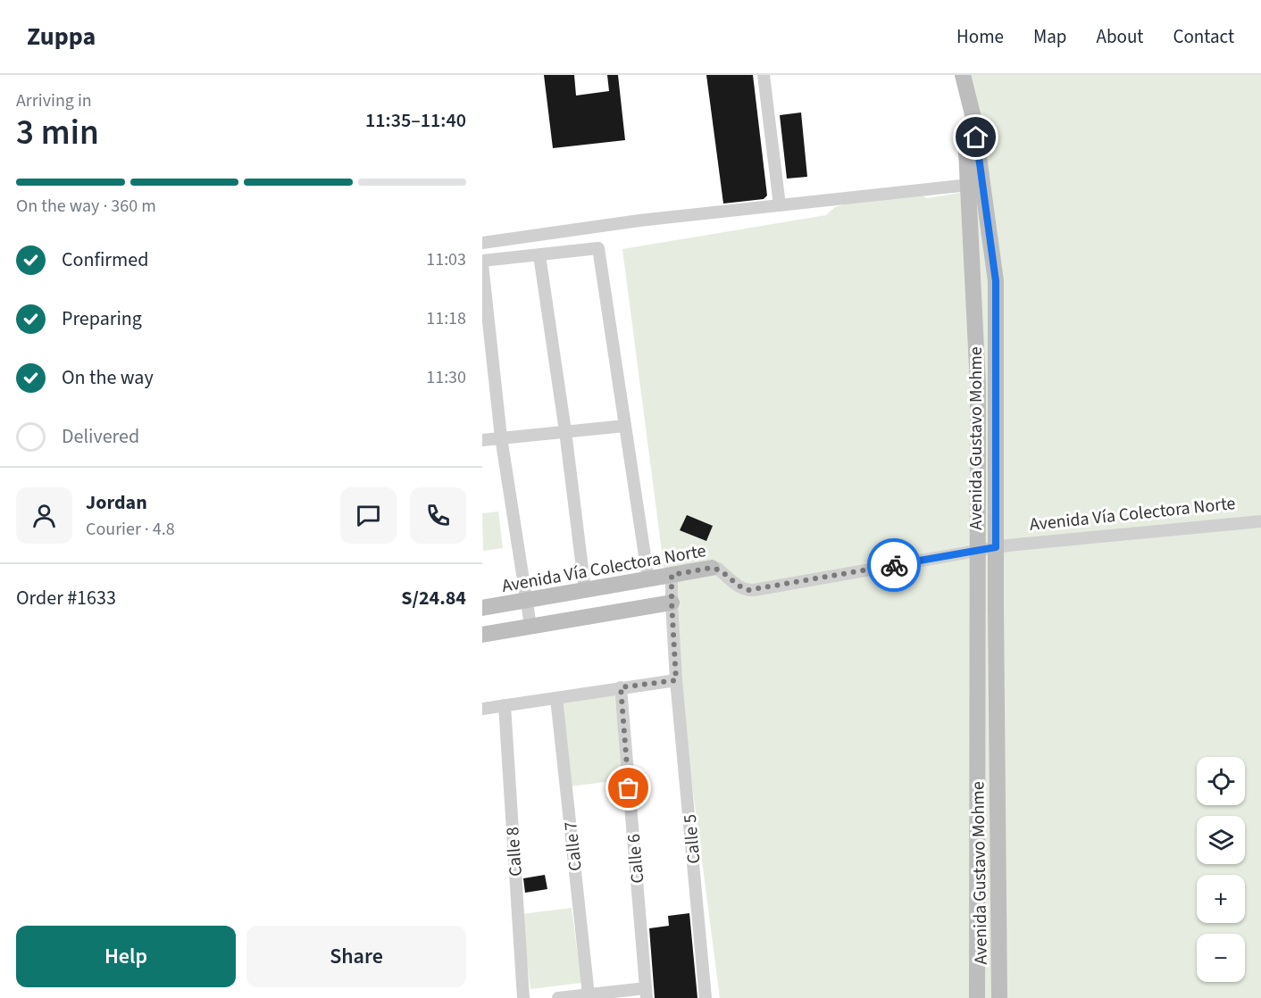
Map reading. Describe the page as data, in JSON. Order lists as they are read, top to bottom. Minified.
{"streets":{"street":["Avenida Gustavo Mohme","Avenida Vía Colectora Norte","Calle 5","Calle 7","Calle 8","Calle 6"]},"crossings":[["Avenida Gustavo Mohme","Avenida Vía Colectora Norte"],["Avenida Vía Colectora Norte","Calle 5"]],"page":{"header":"Zuppa","nav":["Home","Map","About","Contact"],"heading":["3 min","Arriving in","11:35–11:40"],"panel":["Jordan","Courier · 4.8","Order #1633","S/24.84"],"bar":"On the way · 360 m","list":[["Confirmed","11:03"],["Preparing","11:18"],["On the way","11:30"],"Delivered"],"map_buttons":["+","−"],"buttons":["Help","Share"]}}
